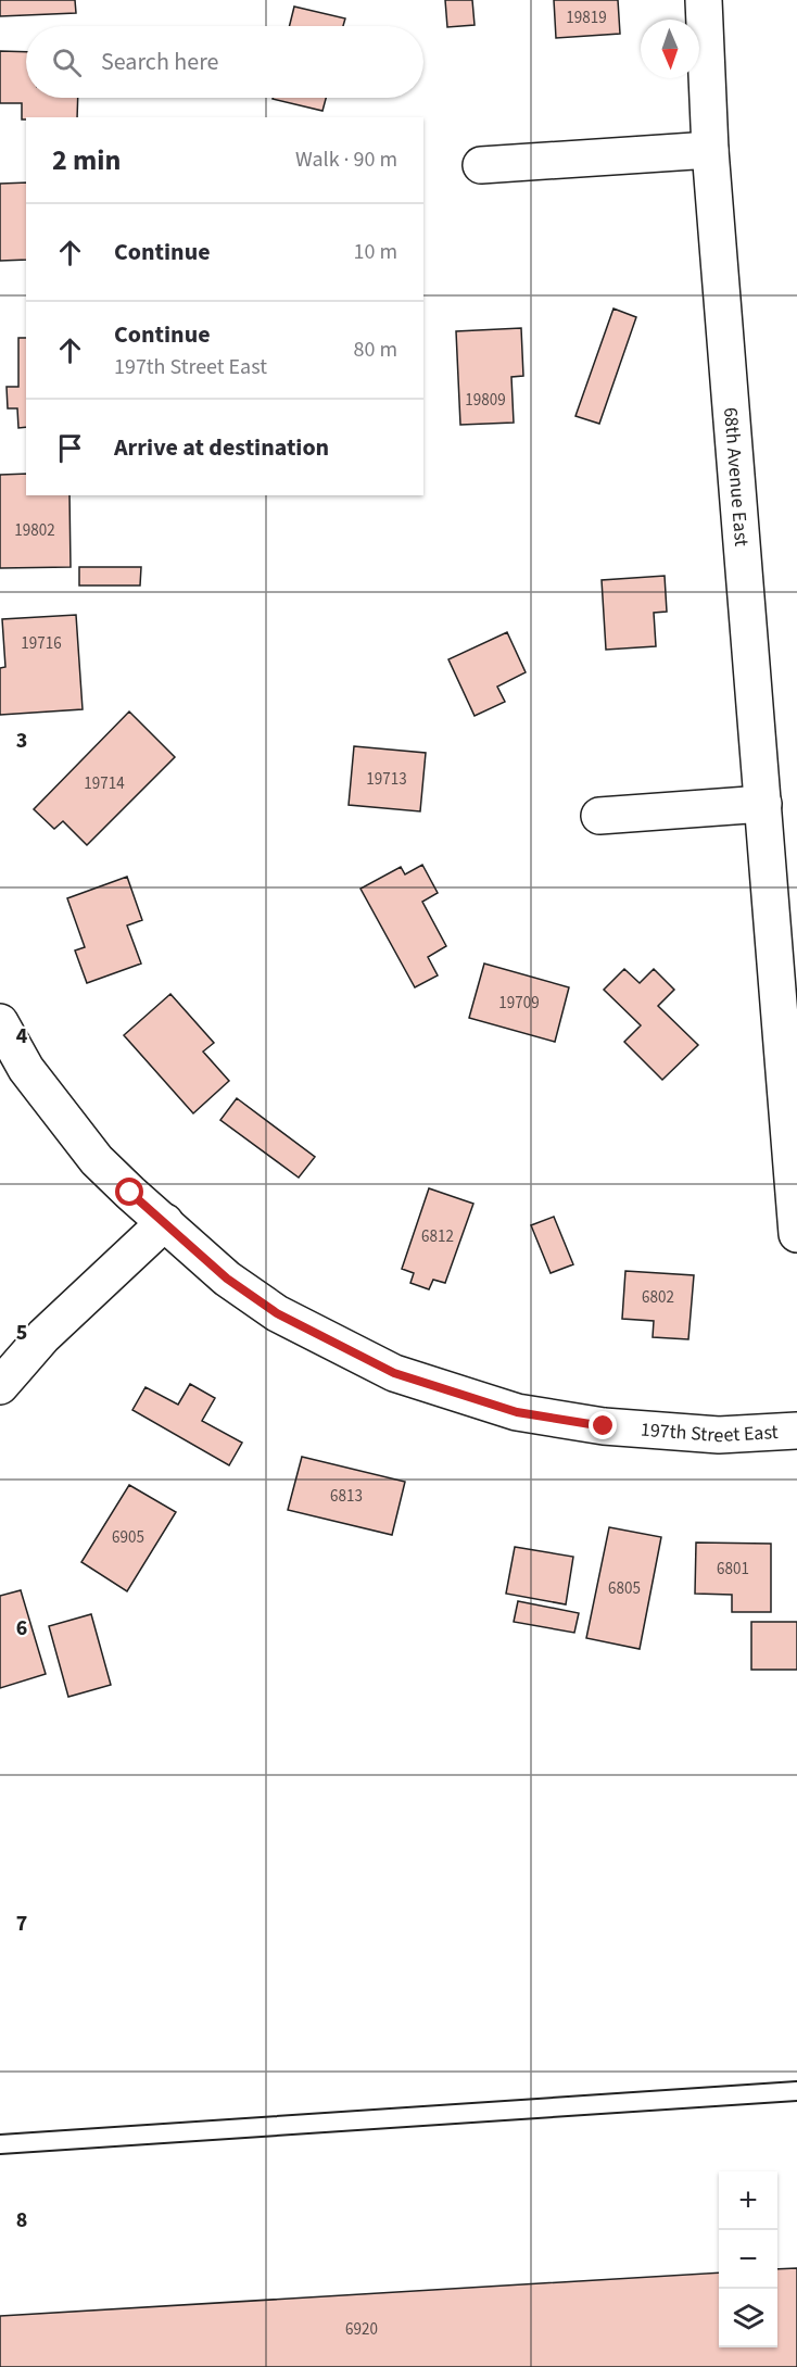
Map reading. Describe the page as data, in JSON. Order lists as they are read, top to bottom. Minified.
{"streets":{"street":["68th Avenue East","197th Street East"]},"house_numbers":["19819","19809","19802","19716","19713","19714","19709","6812","6802","6813","6905","6801","6805","6920"],"north":"bottom","page":{"search":"Search here","heading":["2 min","Walk · 90 m"],"list":[["Continue","10 m"],["Continue","197th Street East","80 m"],"Arrive at destination"],"map_buttons":["+","−"]},"grid":{"rows":["3","4","5","6","7","8"]}}
